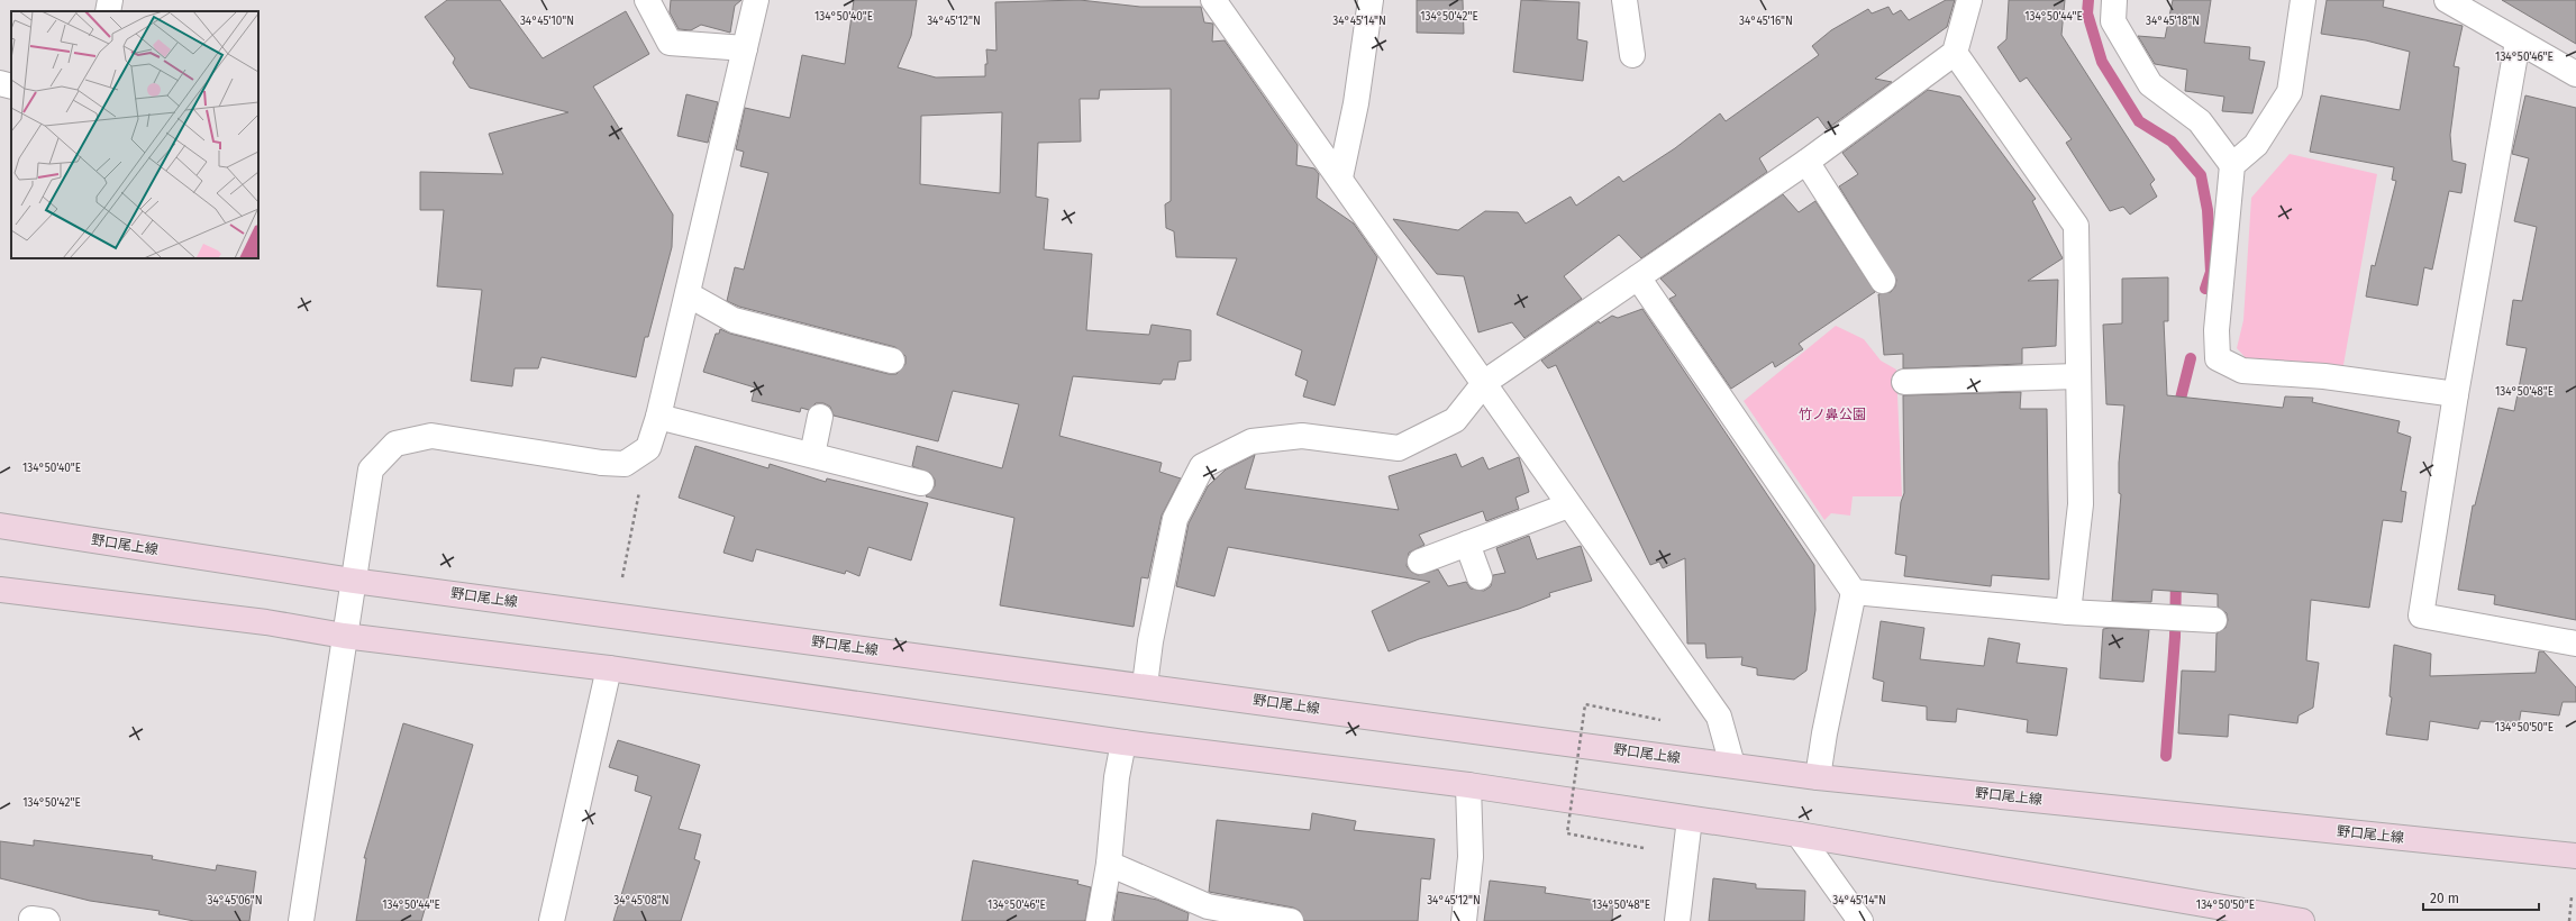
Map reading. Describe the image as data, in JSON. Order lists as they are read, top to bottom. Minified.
{"streets":{"main road":["野口尾上線"]},"parks":["竹ノ鼻公園"],"scale_bar":"20 m","coordinates":["134°50'40\"E","134°50'42\"E","134°50'44\"E","34°45'10\"N","34°45'12\"N","34°45'14\"N","34°45'16\"N","34°45'18\"N","134°50'46\"E","134°50'48\"E","134°50'50\"E","34°45'06\"N","34°45'08\"N"]}
